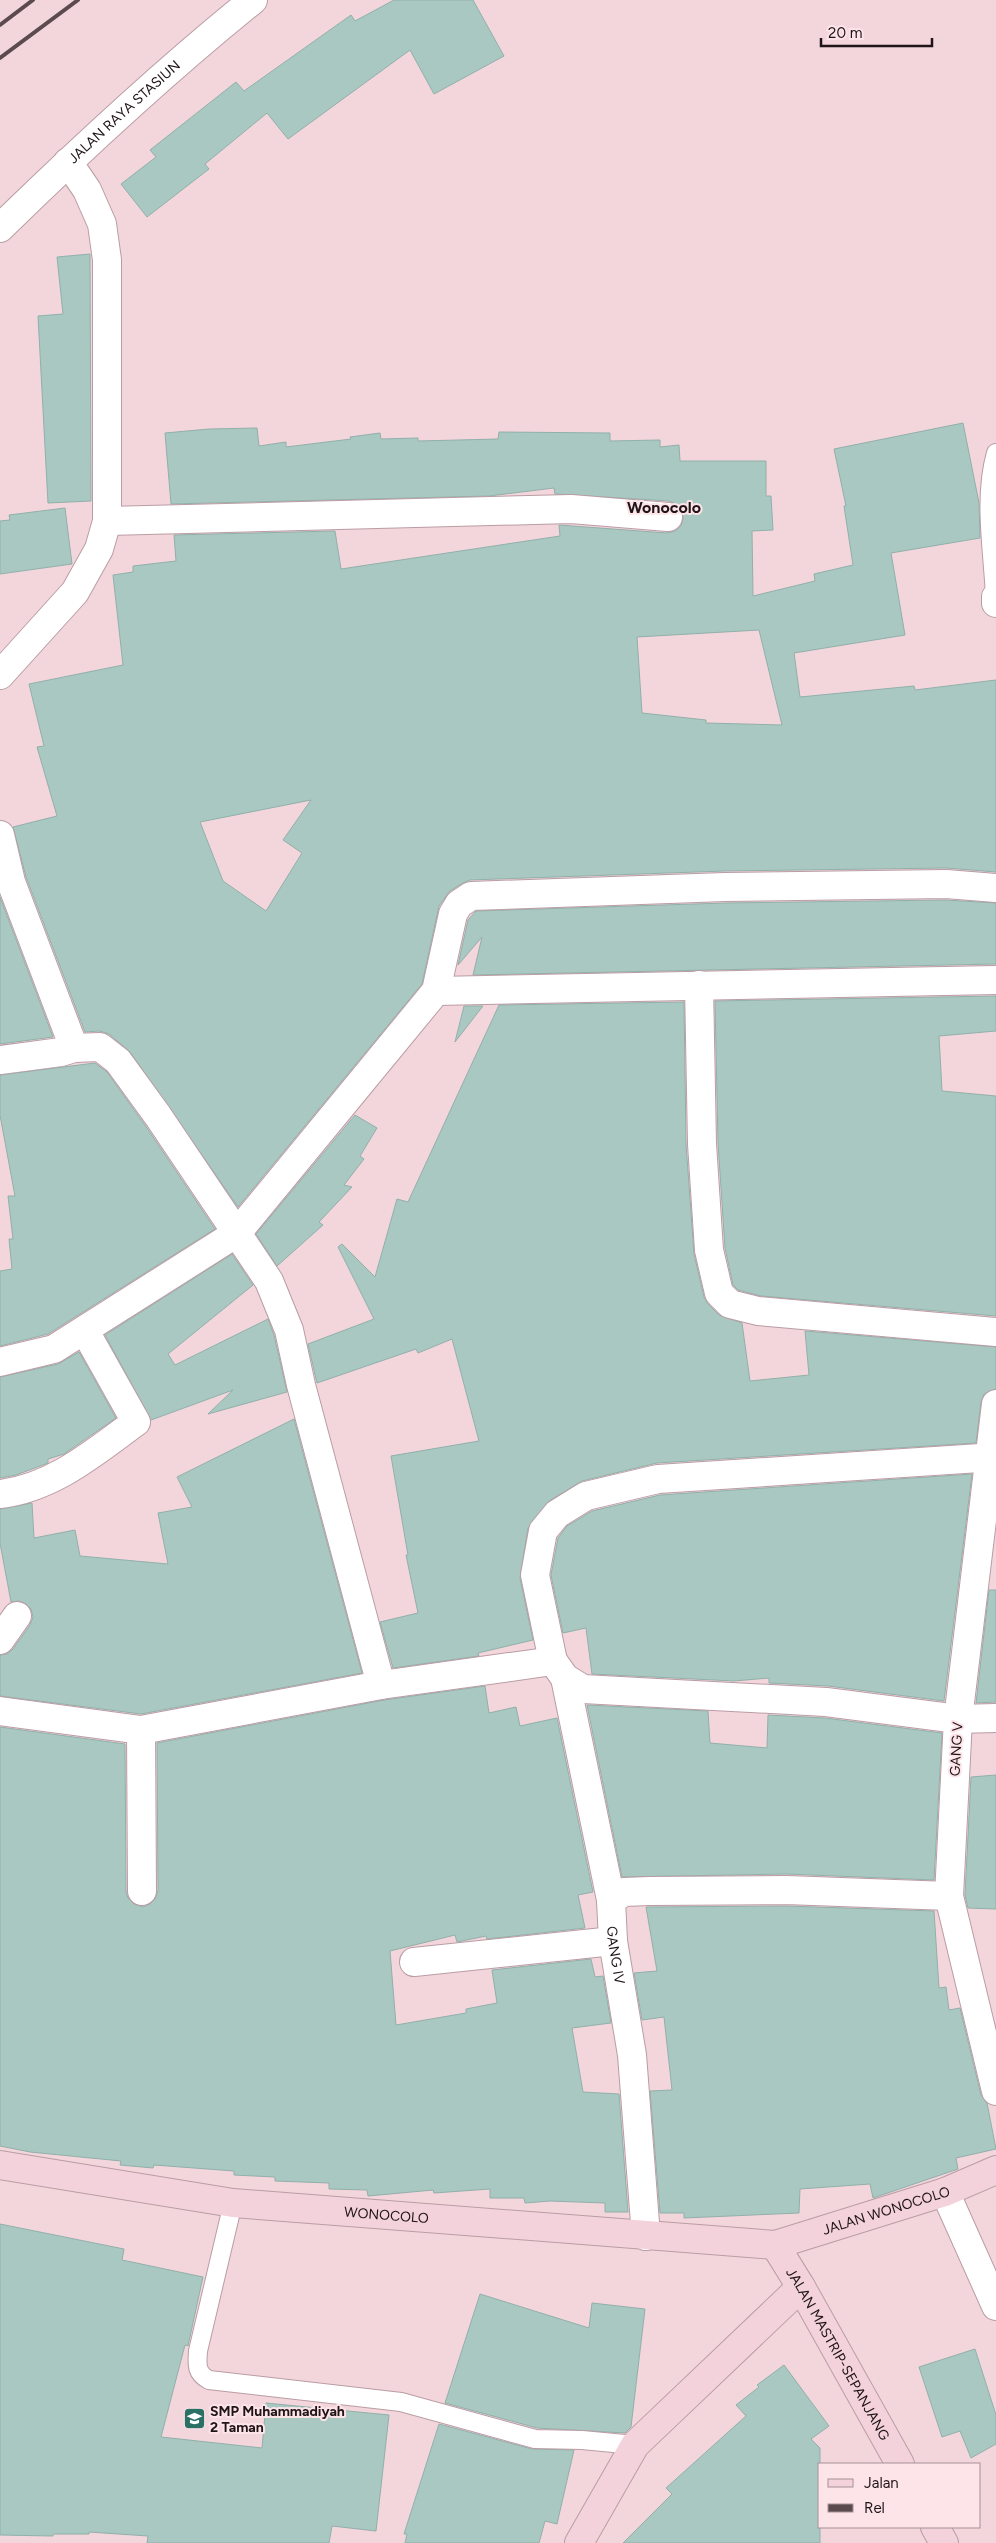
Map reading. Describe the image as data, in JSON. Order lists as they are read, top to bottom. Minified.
{"streets":{"main road":["JALAN WONOCOLO","WONOCOLO","JALAN MASTRIP-SEPANJANG"],"street":["JALAN RAYA STASIUN","GANG V","GANG IV"]},"crossings":[["GANG V","GANG IV"],["GANG IV","WONOCOLO"],["JALAN WONOCOLO","WONOCOLO"],["JALAN WONOCOLO","JALAN MASTRIP-SEPANJANG"],["WONOCOLO","JALAN MASTRIP-SEPANJANG"]],"districts":["Wonocolo"],"places":{"school or university":["SMP Muhammadiyah 2 Taman"]},"legend":["Jalan","Rel"],"scale_bar":"20 m"}
